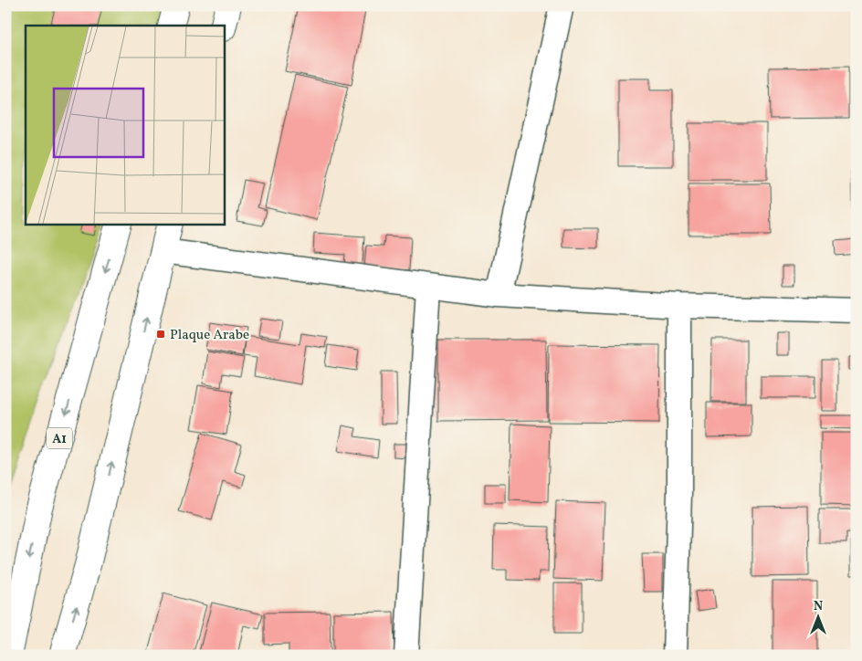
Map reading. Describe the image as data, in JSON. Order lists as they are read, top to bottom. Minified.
{"streets":{"main road":["A1"]},"places":{"transit":["Plaque Arabe"]},"north":"top"}
